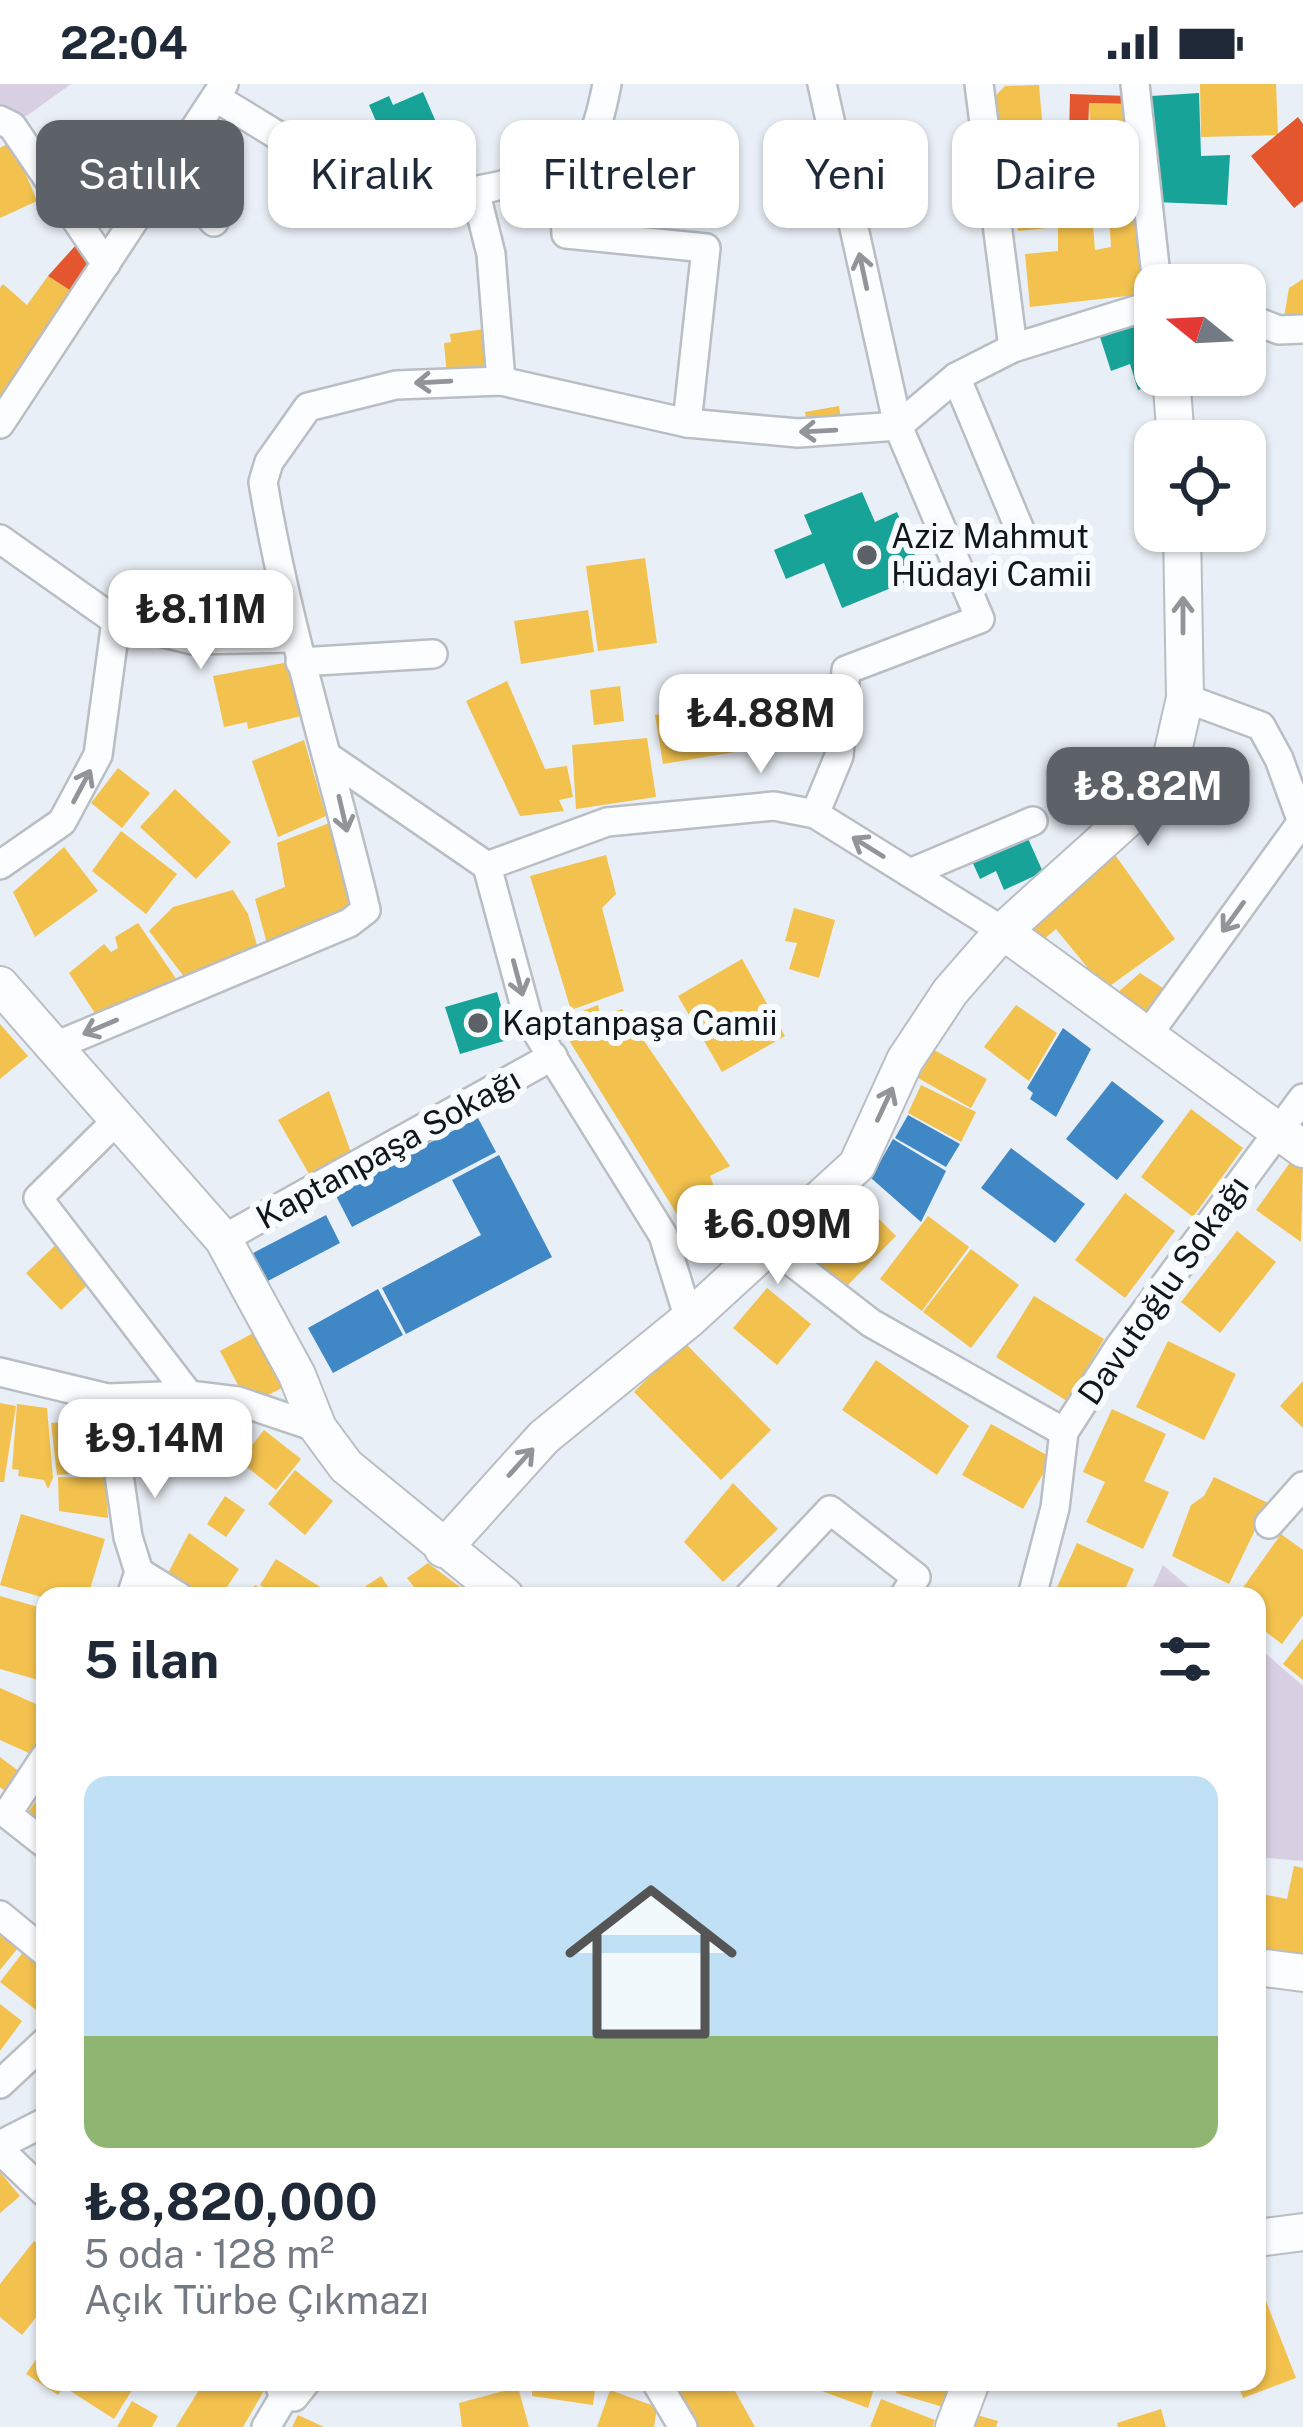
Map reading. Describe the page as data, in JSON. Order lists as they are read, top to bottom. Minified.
{"streets":{"street":["Kaptanpaşa Sokağı","Davutoğlu Sokağı"]},"places":["Aziz Mahmut Hüdayi Camii","Kaptanpaşa Camii"],"north":"left","page":{"status":"22:04","chip":["Satılık","Kiralık","Filtreler","Yeni","Daire"],"price":["₺8.11M","₺4.88M","₺8.82M","₺6.09M","₺9.14M"],"heading":"5 ilan","list":[{"name":"₺8,820,000","note":"5 oda · 128 m² · Açık Türbe Çıkmazı"}]}}
